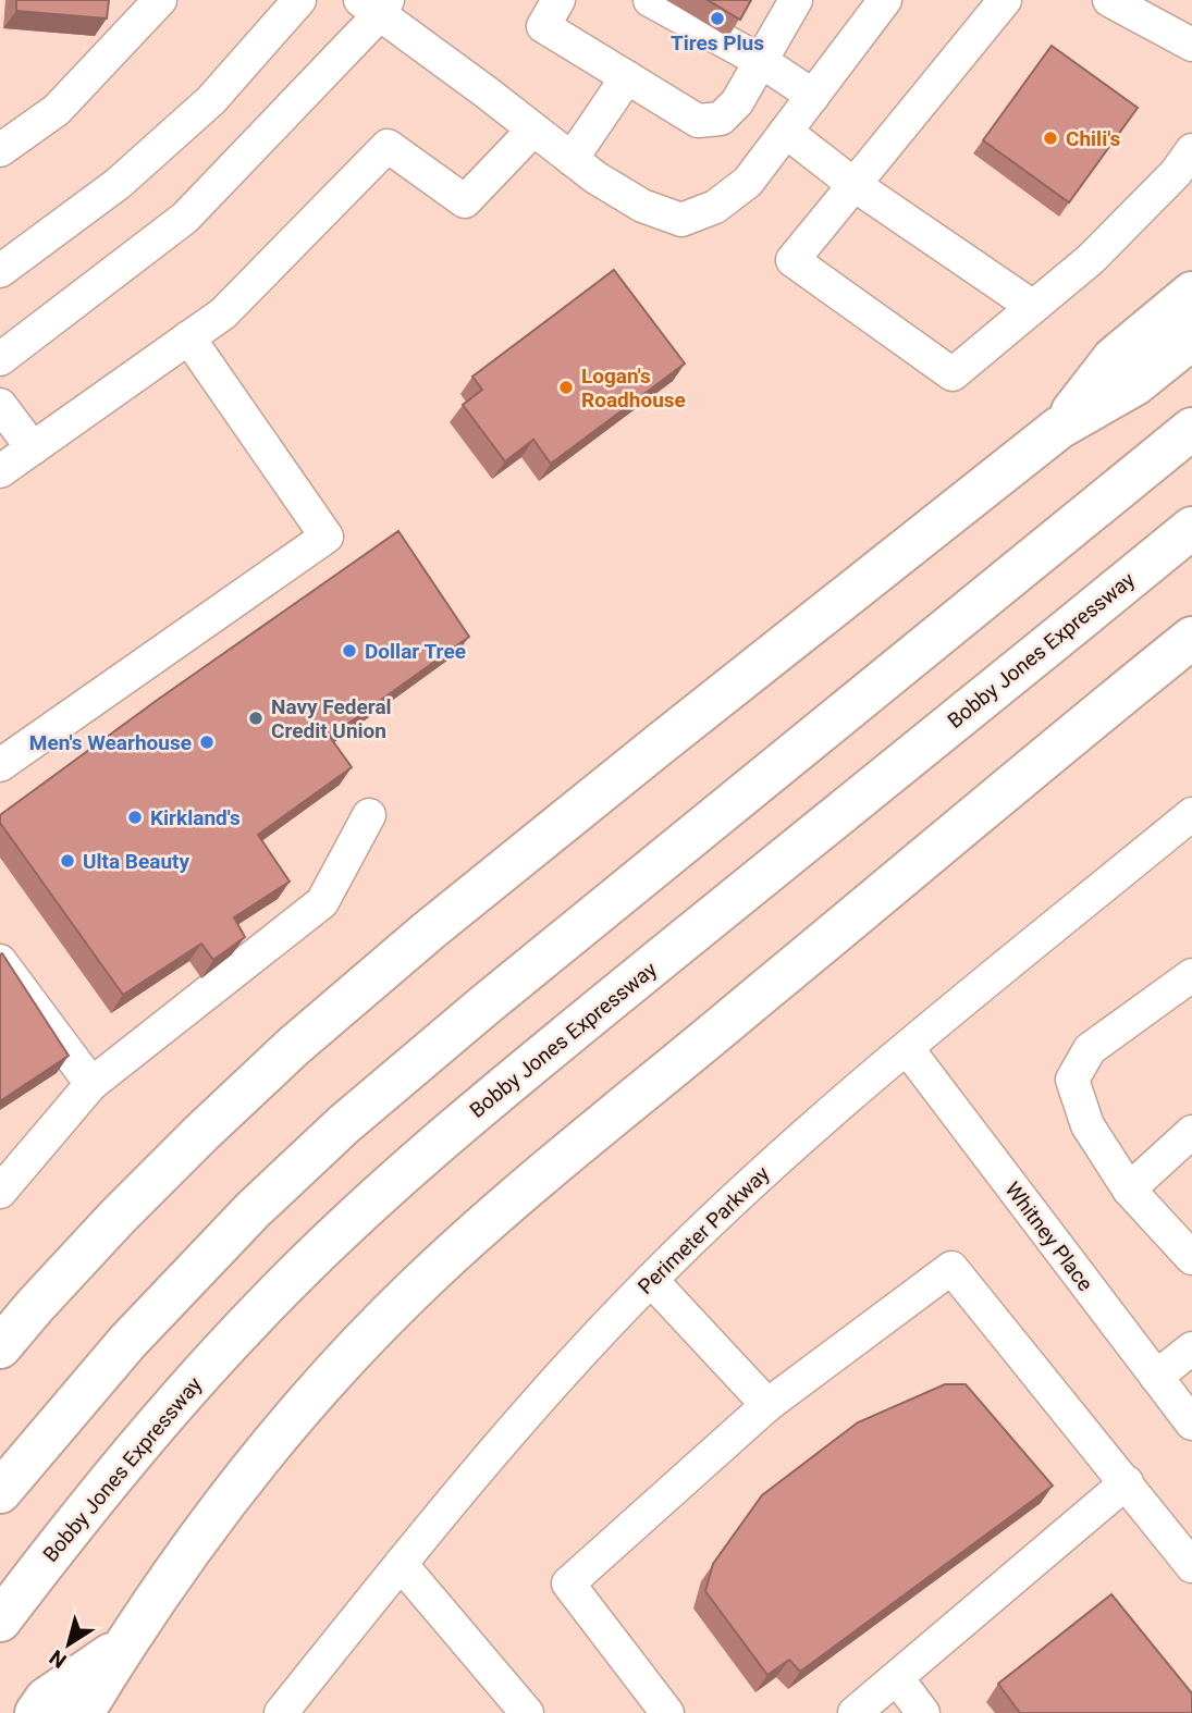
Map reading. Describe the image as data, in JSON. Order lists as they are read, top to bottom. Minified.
{"streets":{"highway":["Bobby Jones Expressway"],"street":["Perimeter Parkway","Whitney Place"]},"crossings":[["Perimeter Parkway","Whitney Place"]],"places":["Tires Plus","Chili's","Logan's Roadhouse","Dollar Tree","Navy Federal Credit Union","Men's Wearhouse","Kirkland's","Ulta Beauty"],"north":"bottom left"}
